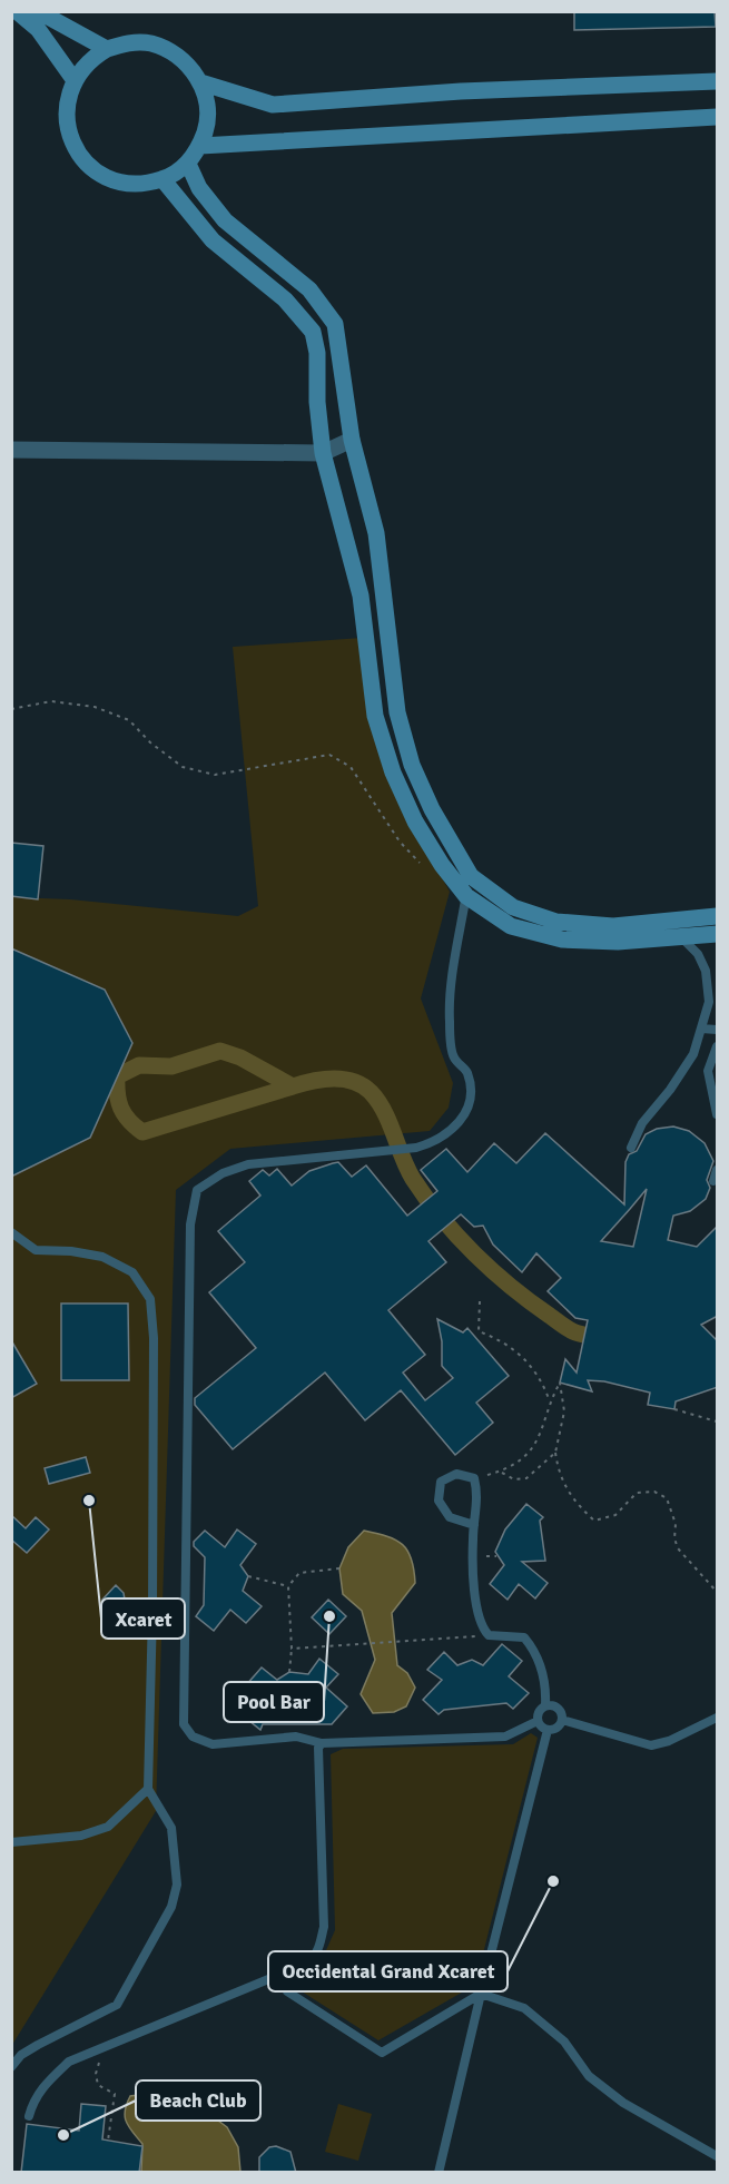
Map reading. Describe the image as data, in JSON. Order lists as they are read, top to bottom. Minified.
{"places":["Xcaret","Pool Bar","Occidental Grand Xcaret","Beach Club"]}
